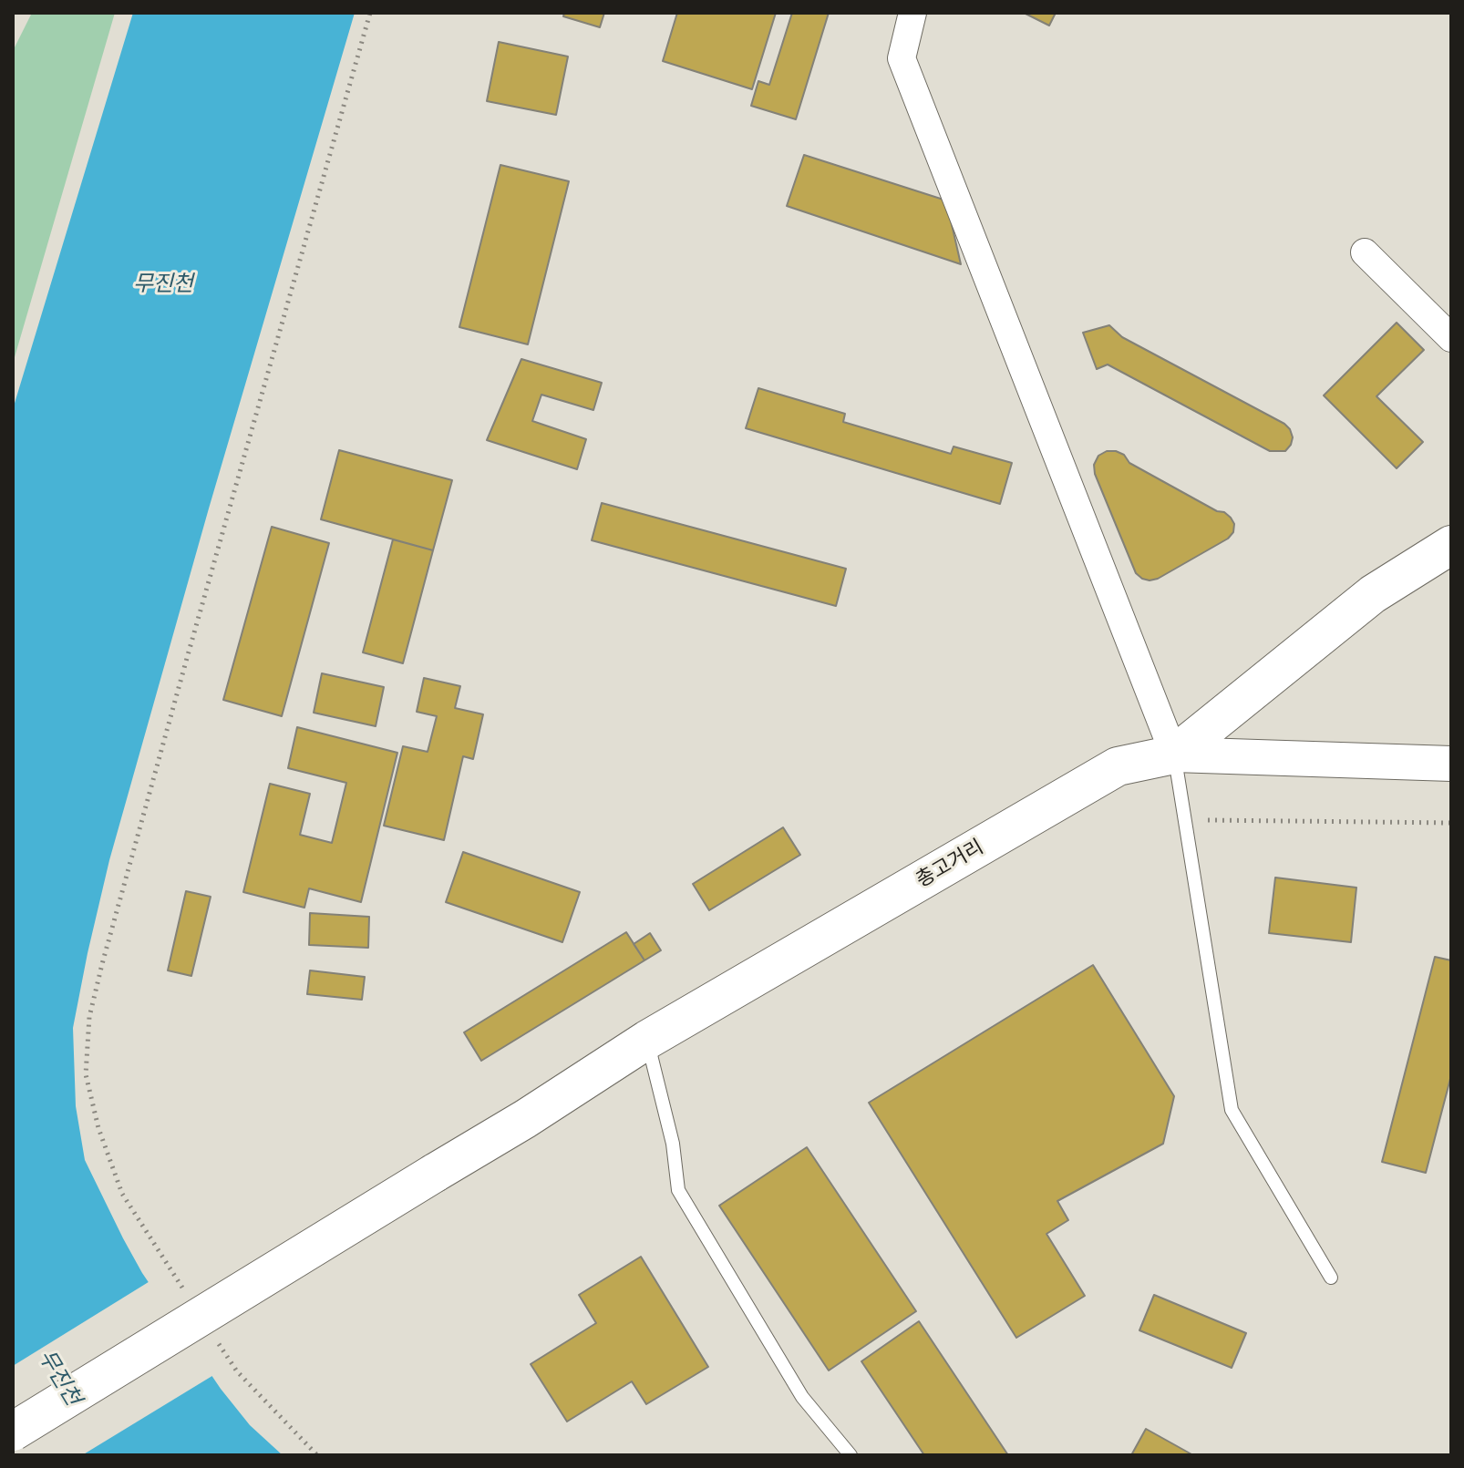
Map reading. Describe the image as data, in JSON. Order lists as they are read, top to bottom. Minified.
{"streets":{"main road":["총고거리"]},"water":["무진천"]}
